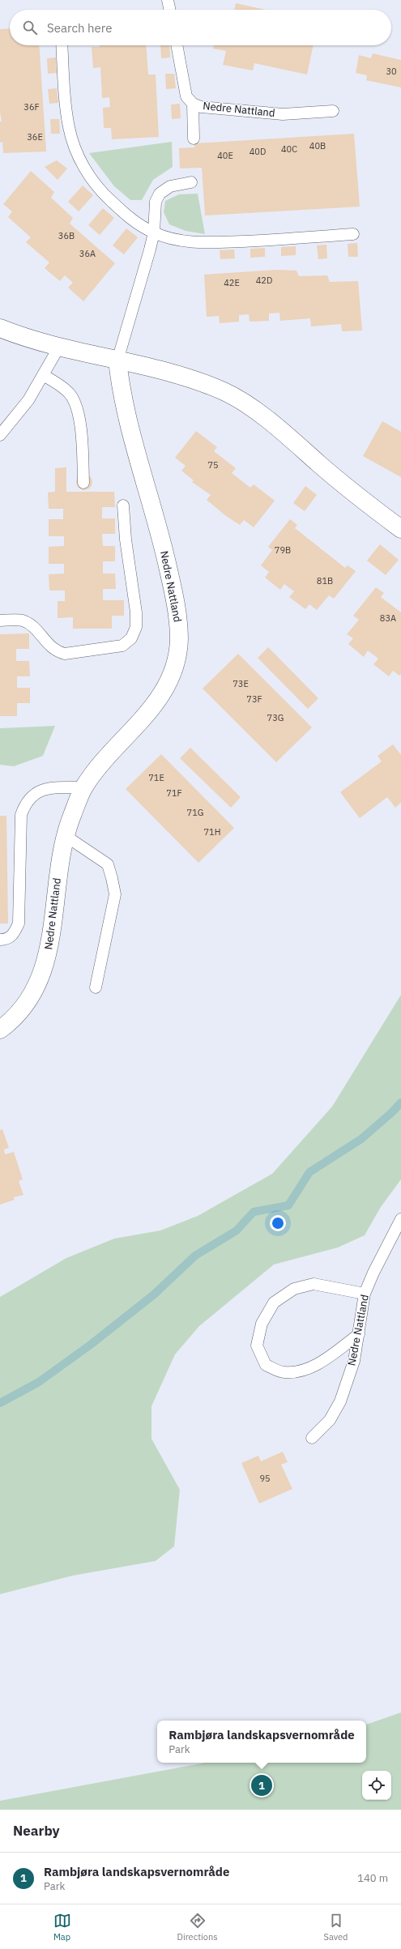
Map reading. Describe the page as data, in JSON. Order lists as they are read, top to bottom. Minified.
{"streets":{"street":["Nedre Nattland"]},"house_numbers":["30","36F","36E","40B","40C","40D","40E","36B","36A","42D","42E","75","79B","81B","83A","73E","73F","73G","71E","71F","71G","71H","95"],"page":{"search":"Search here","popup":["Rambjøra landskapsvernområde","Park"],"pins":"1","heading":"Nearby","list":[{"mark":"1","name":"Rambjøra landskapsvernområde","note":"Park","value":"140 m"}],"nav":["Map","Directions","Saved"]}}
